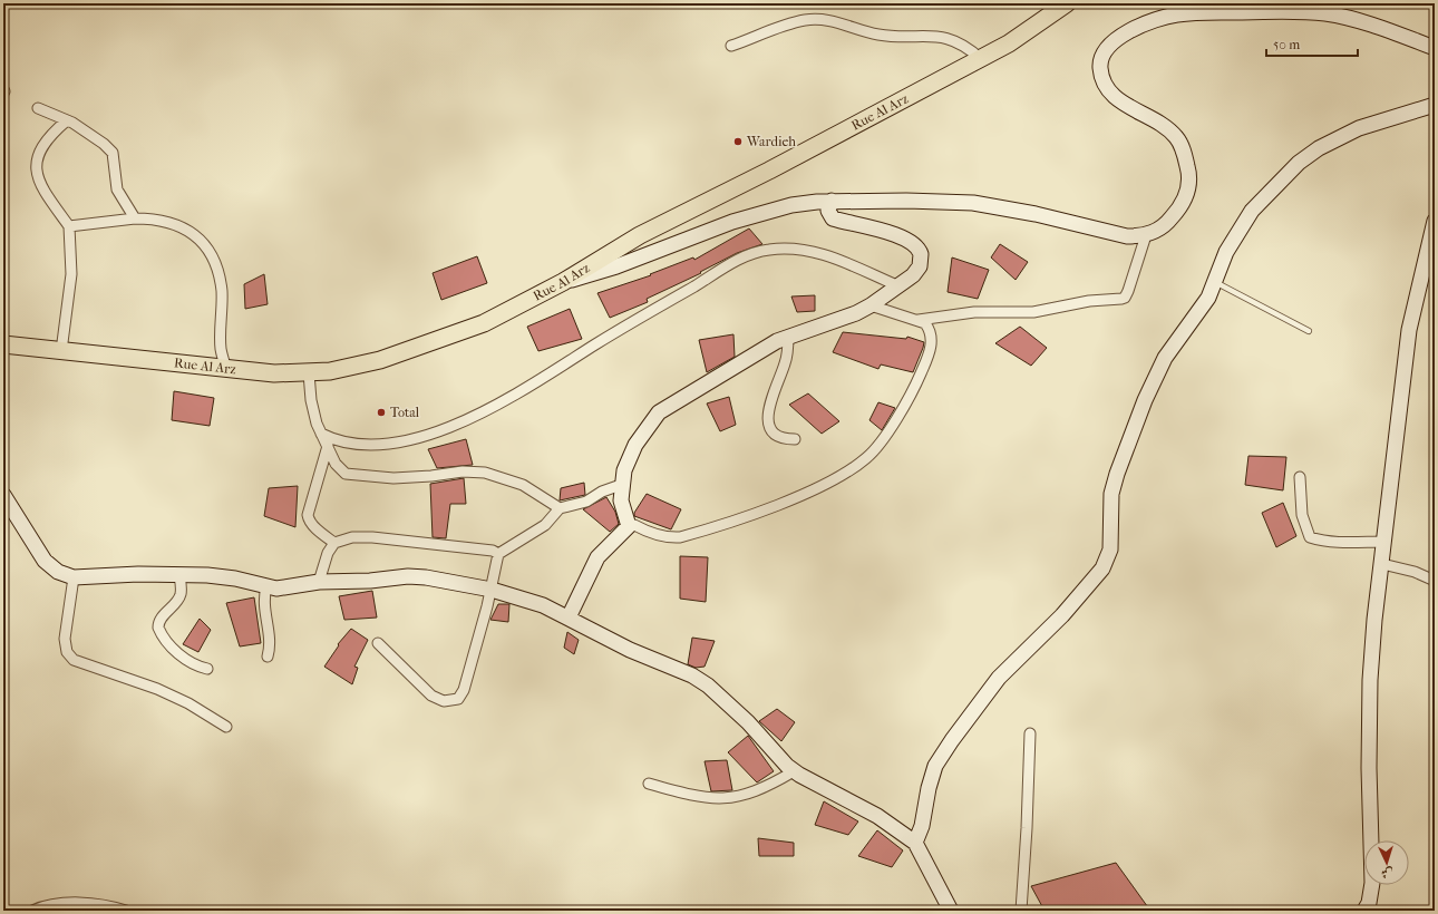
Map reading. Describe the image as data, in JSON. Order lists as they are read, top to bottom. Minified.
{"streets":{"main road":["Rue Al Arz"]},"places":["Wardieh","Total"],"scale_bar":"50 m","north":"bottom"}
